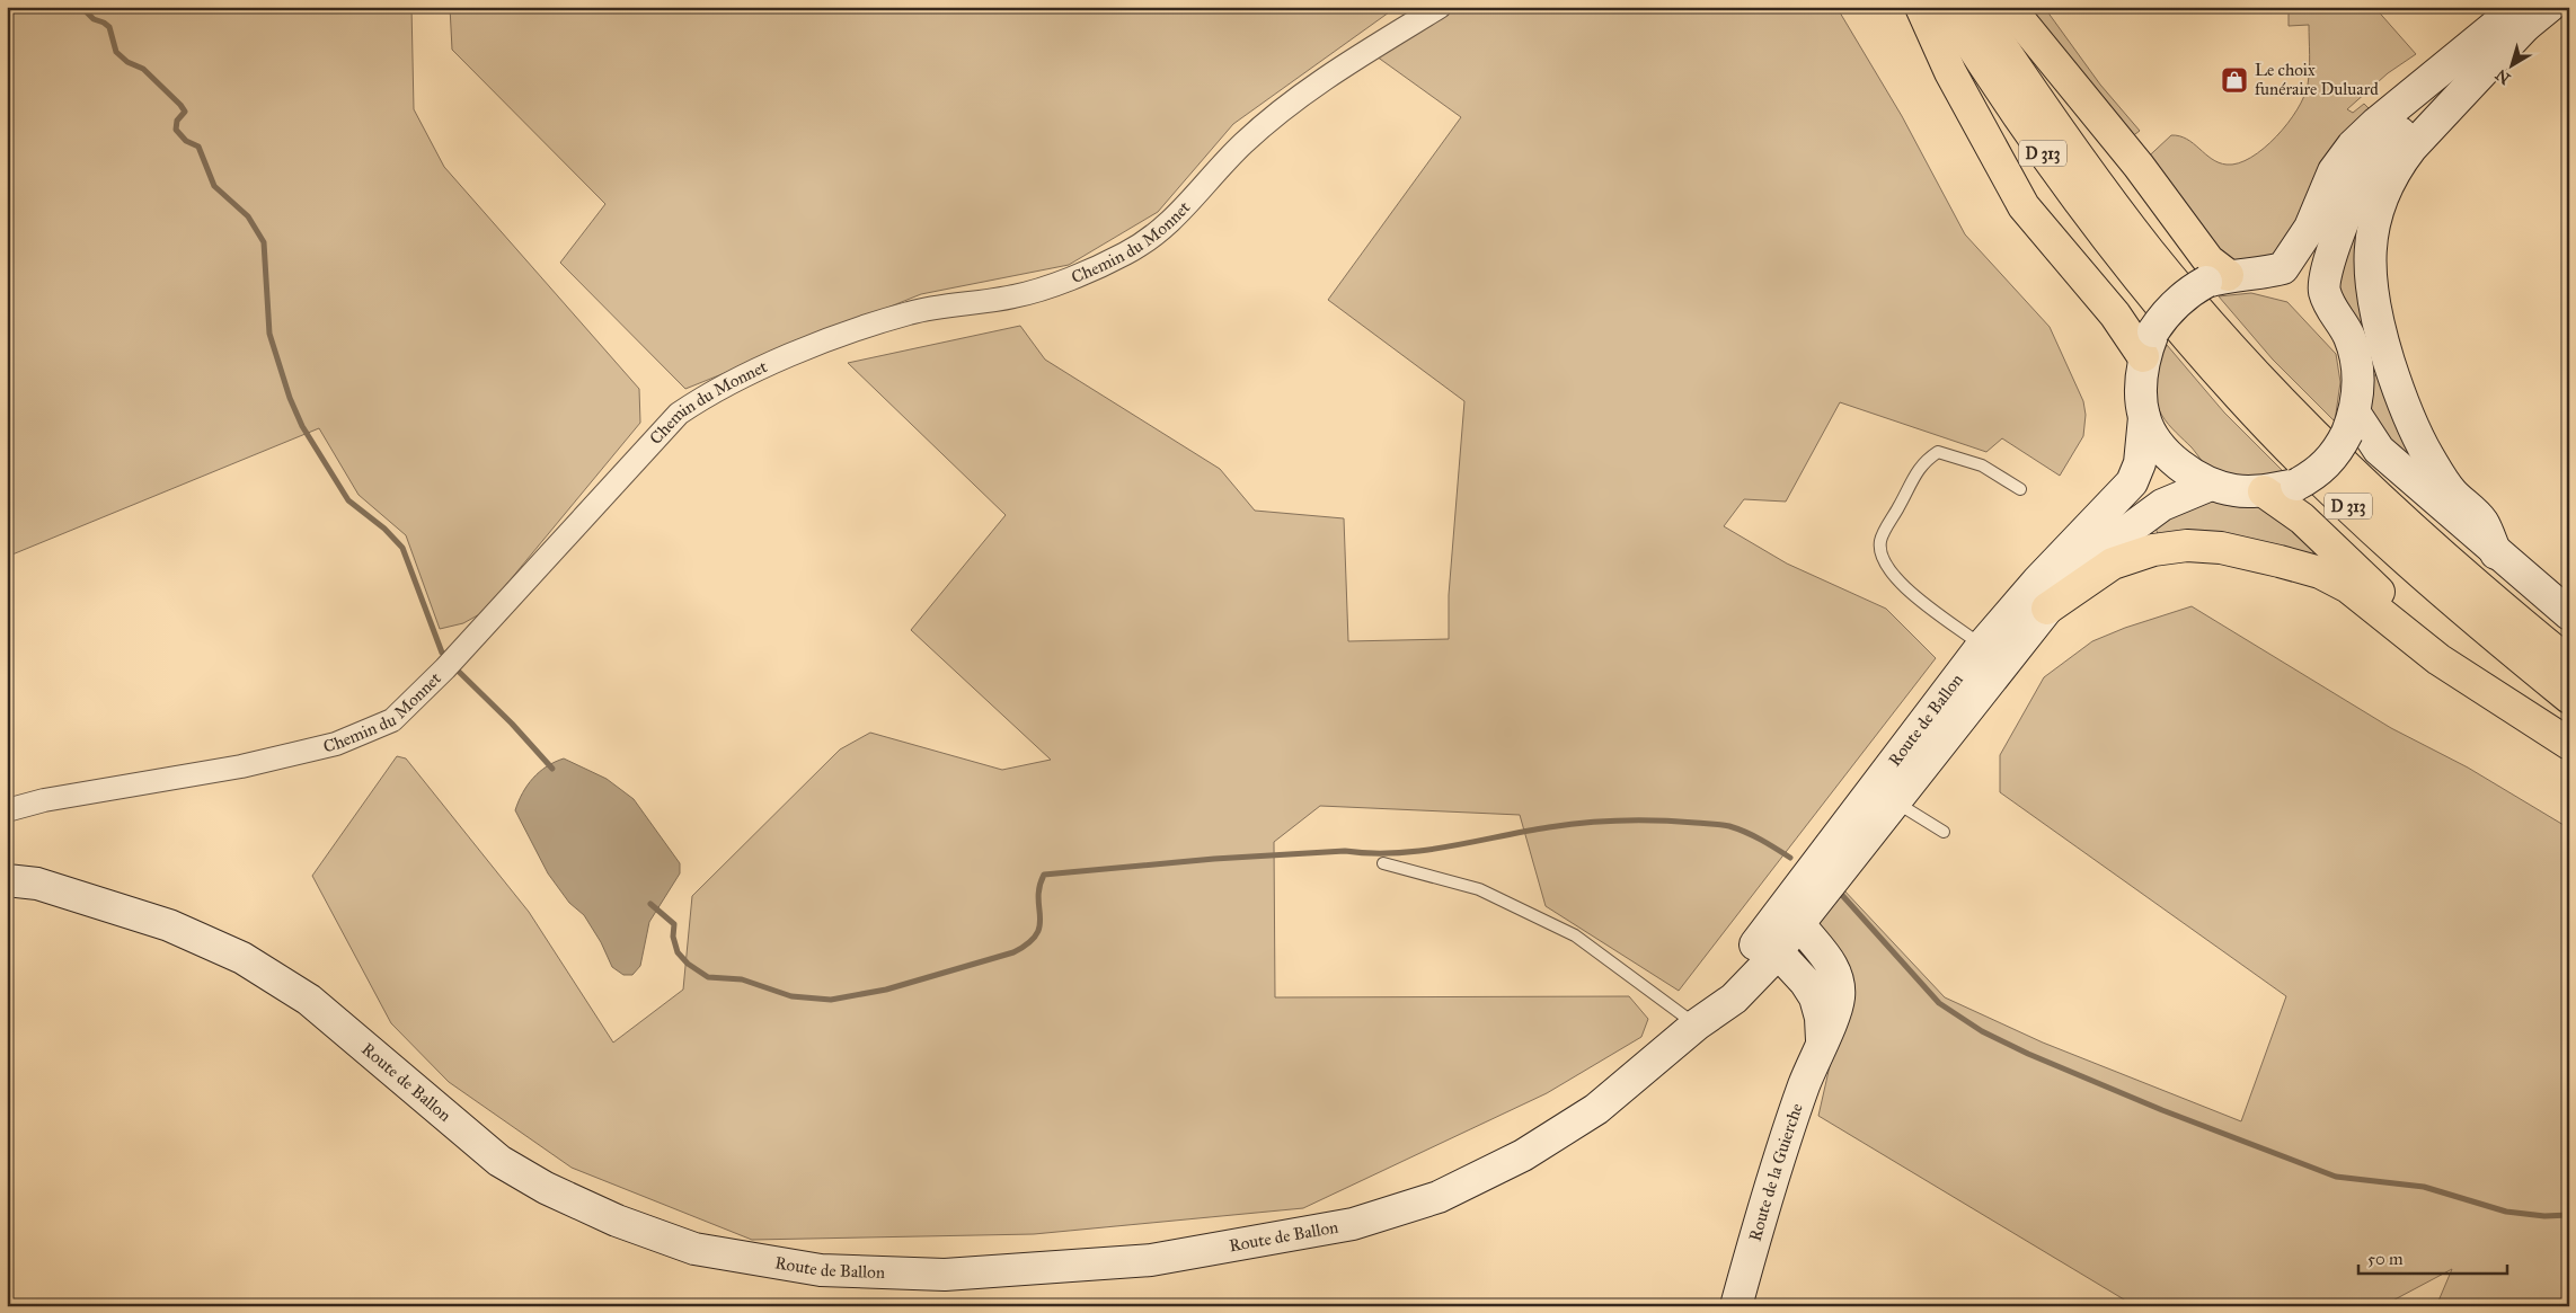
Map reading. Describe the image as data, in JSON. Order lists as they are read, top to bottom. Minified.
{"streets":{"highway":["D 313"],"main road":["Route de Ballon","Route de la Guierche"],"street":["Chemin du Monnet"]},"crossings":[["Route de Ballon","Route de la Guierche"]],"places":{"shop":["Le choix funéraire Duluard"]},"scale_bar":"50 m","north":"bottom left"}
